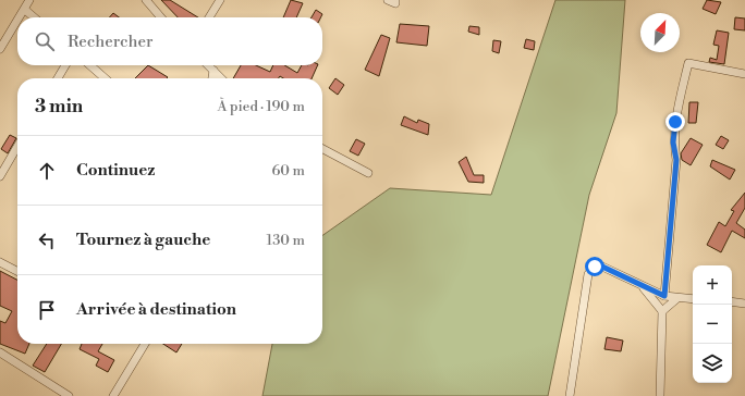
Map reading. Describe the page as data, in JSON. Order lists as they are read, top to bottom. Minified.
{"north":"top right","page":{"search":"Rechercher","heading":["3 min","À pied · 190 m"],"list":[["Continuez","60 m"],["Tournez à gauche","130 m"],"Arrivée à destination"],"map_buttons":["+","−"]}}
